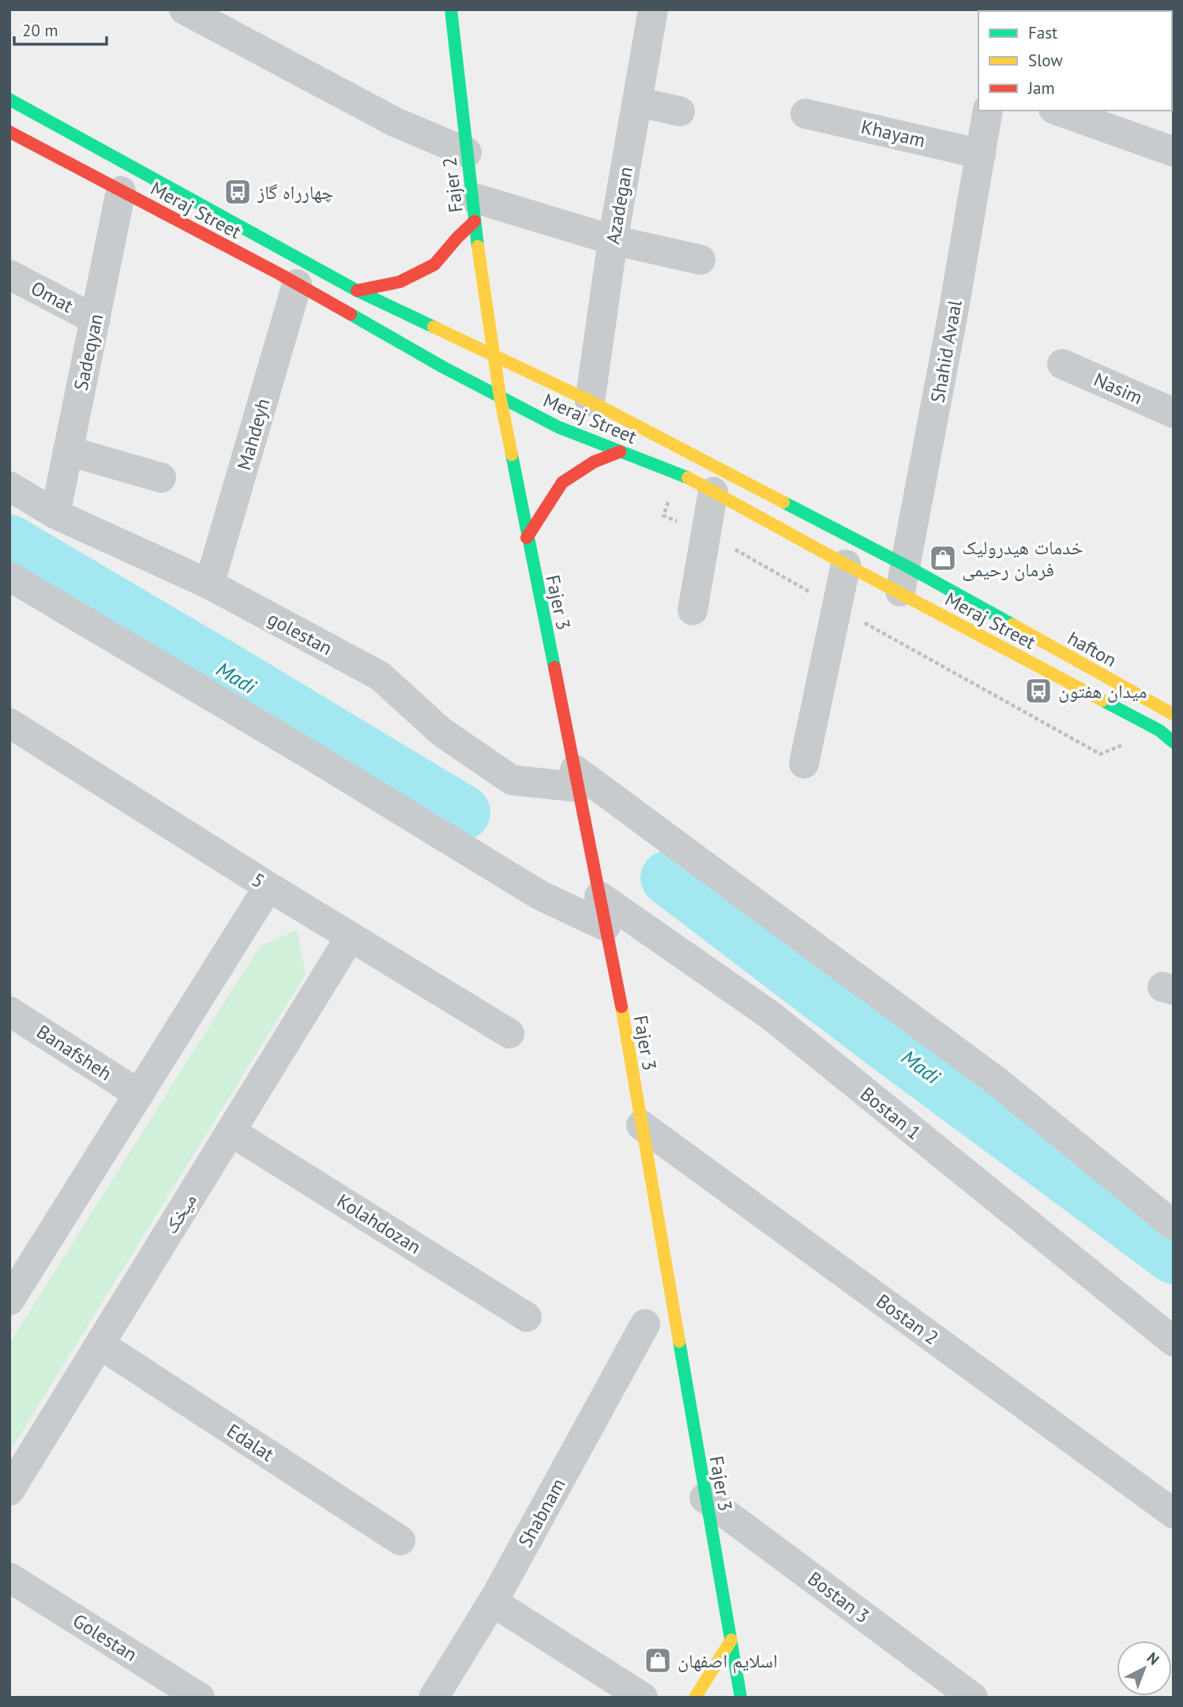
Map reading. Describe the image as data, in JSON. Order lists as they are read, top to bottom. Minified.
{"streets":{"main road":["Fajer 2","Meraj Street","Fajer 3","hafton"],"street":["Khayam","Azadegan","Omat","Shahid Avaal","Sadeqyan","Nasim","Mahdeyh","golestan","5","Banafsheh","Bostan 1","میخک","Kolahdozan","Bostan 2","Edalat","Shabnam","Bostan 3","Golestan"]},"crossings":[["Khayam","Shahid Avaal"],["Fajer 2","Meraj Street"],["Fajer 2","Fajer 3"],["Azadegan","Meraj Street"],["Meraj Street","Shahid Avaal"],["Meraj Street","Sadeqyan"],["Meraj Street","Mahdeyh"],["Meraj Street","Fajer 3"],["Meraj Street","hafton"],["Omat","Sadeqyan"],["Shahid Avaal","hafton"],["Sadeqyan","golestan"],["Mahdeyh","golestan"],["Fajer 3","golestan"],["Fajer 3","Bostan 1"],["Fajer 3","Bostan 2"],["Fajer 3","Bostan 3"],["5","میخک"],["میخک","Kolahdozan"],["میخک","Edalat"]],"water":["Madi"],"places":{"bus stop":["چهارراه گاز","میدان هفتون"],"shop":["خدمات هیدرولیک فرمان رحیمی","اسلایم اصفهان"]},"legend":["Fast","Slow","Jam"],"scale_bar":"20 m","north":"top right"}
